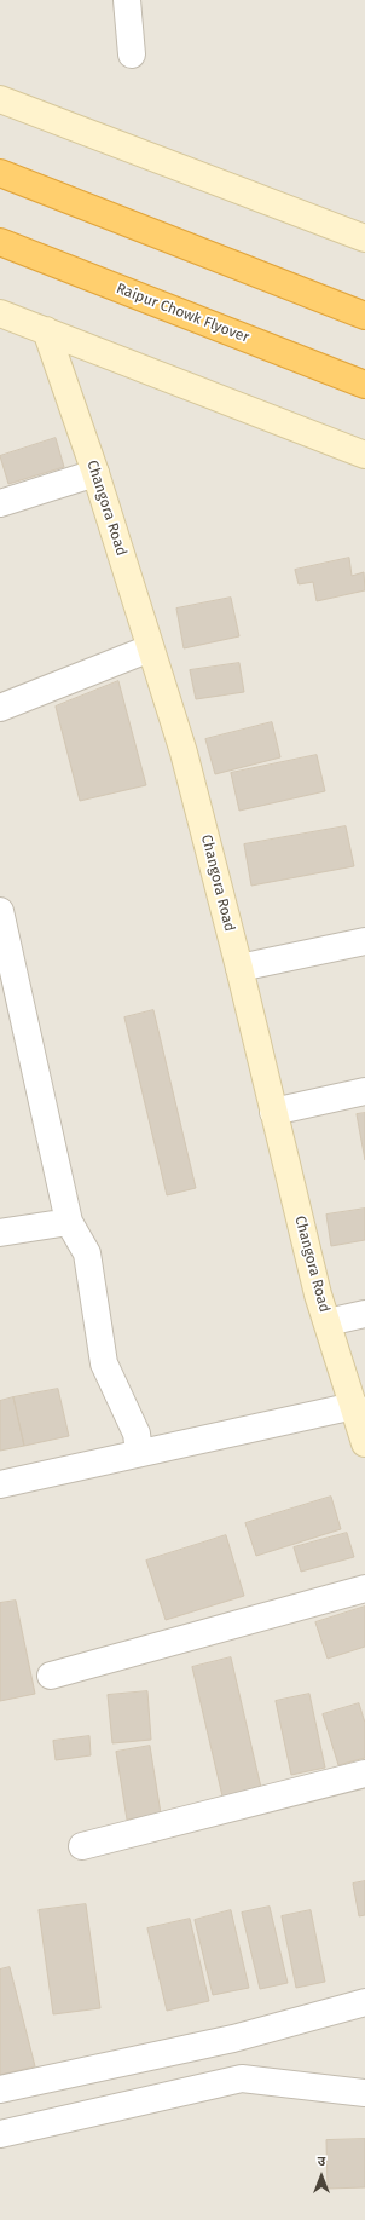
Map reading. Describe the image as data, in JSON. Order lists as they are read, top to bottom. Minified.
{"streets":{"highway":["Raipur Chowk Flyover"],"street":["Changora Road"]},"north":"top"}
